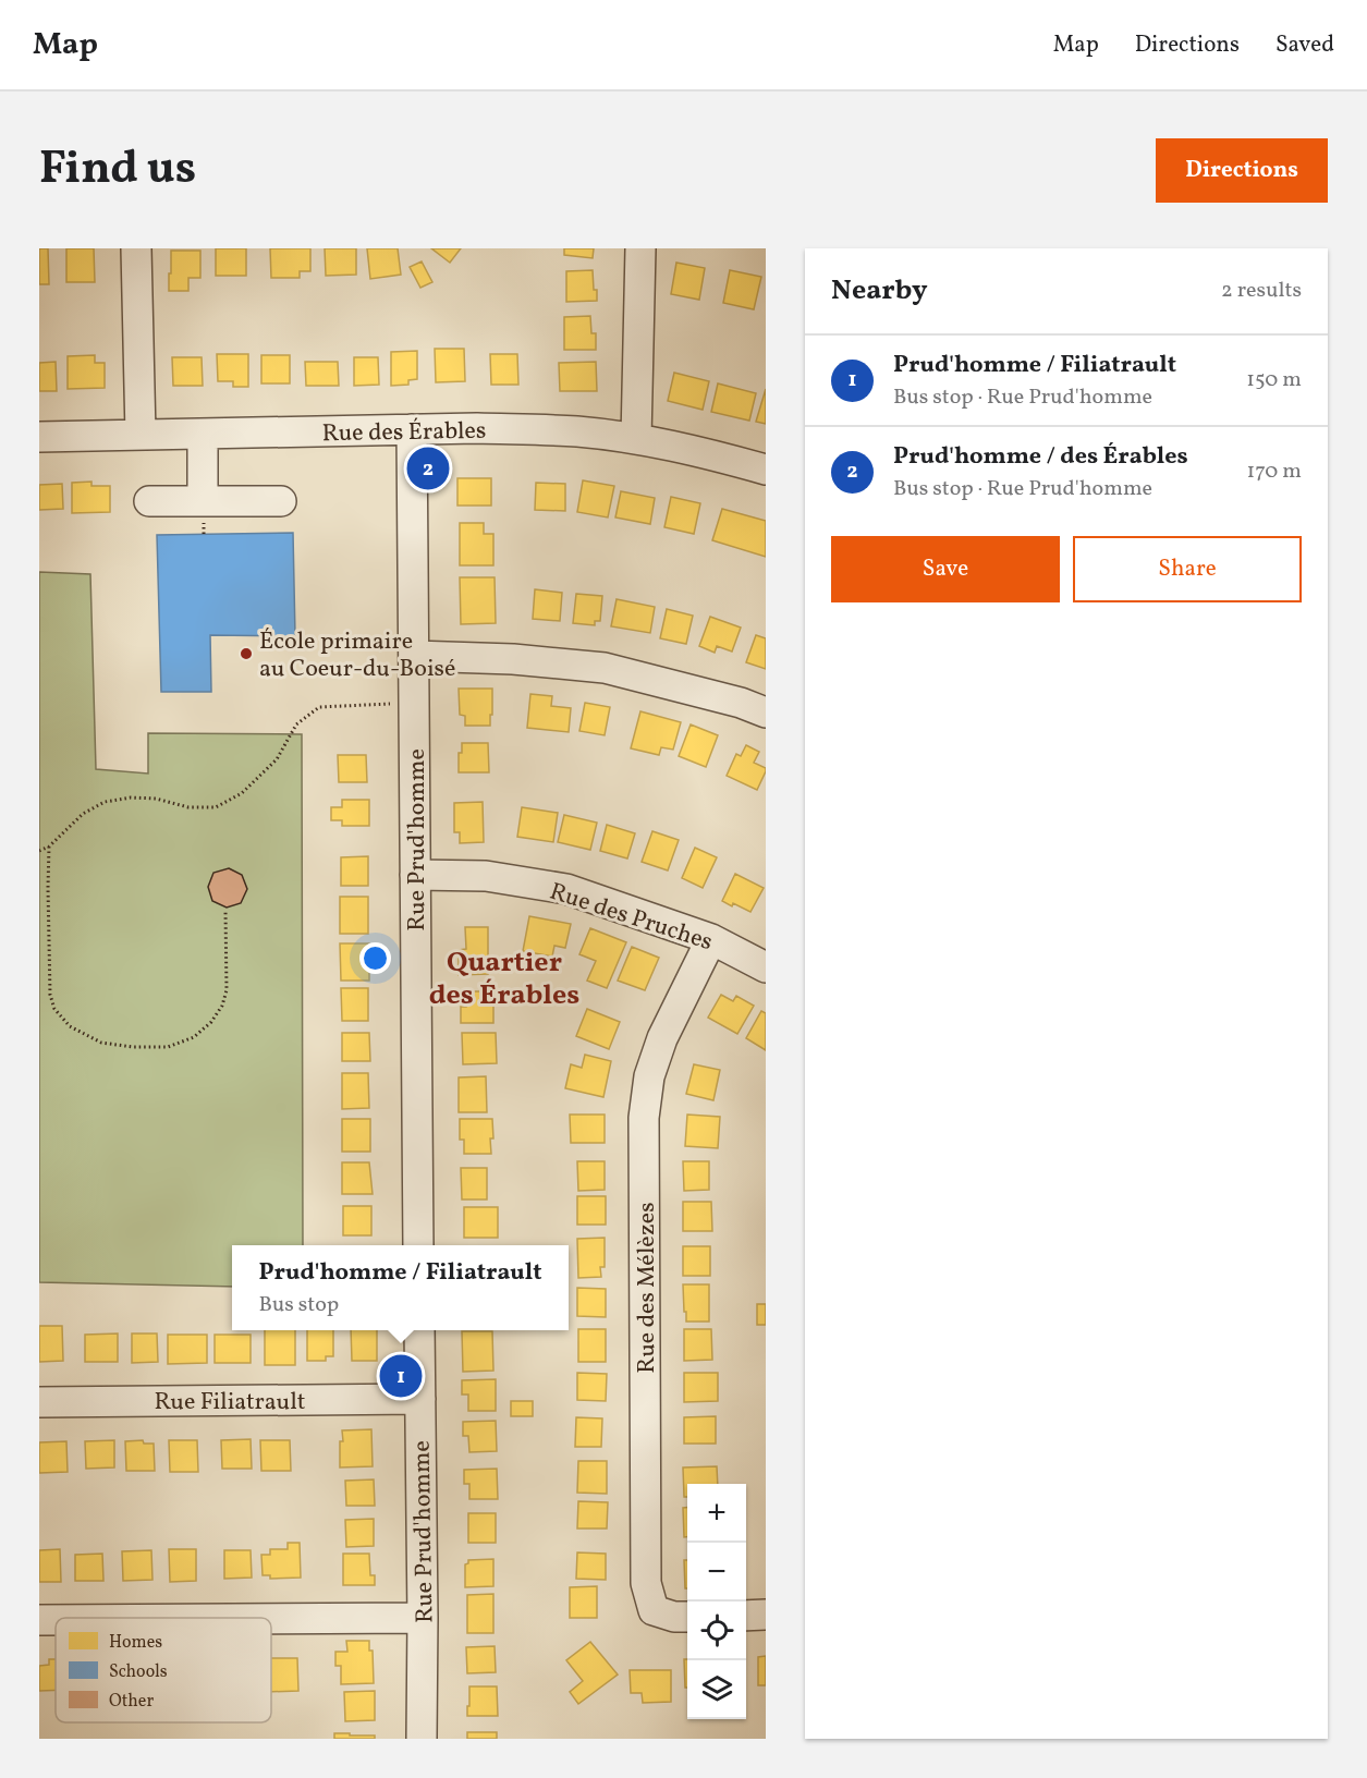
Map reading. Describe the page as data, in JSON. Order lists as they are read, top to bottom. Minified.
{"streets":{"street":["Rue des Érables","Rue Prud'homme","Rue des Pruches","Rue des Mélèzes","Rue Filiatrault"]},"crossings":[["Rue des Érables","Rue Prud'homme"],["Rue Prud'homme","Rue des Pruches"],["Rue Prud'homme","Rue Filiatrault"],["Rue des Pruches","Rue des Mélèzes"]],"districts":["Quartier des Érables"],"places":["École primaire au Coeur‑du‑Boisé"],"legend":["Homes","Schools","Other"],"page":{"header":"Map","nav":["Map","Directions","Saved"],"title":"Find us","buttons":["Directions",["Save","Share"]],"heading":["Nearby","2 results"],"list":[{"mark":"1","name":"Prud'homme / Filiatrault","note":"Bus stop · Rue Prud'homme","value":"150 m"},{"mark":"2","name":"Prud'homme / des Érables","note":"Bus stop · Rue Prud'homme","value":"170 m"}],"pins":["2","1"],"popup":["Prud'homme / Filiatrault","Bus stop"],"map_buttons":["+","−"]}}
